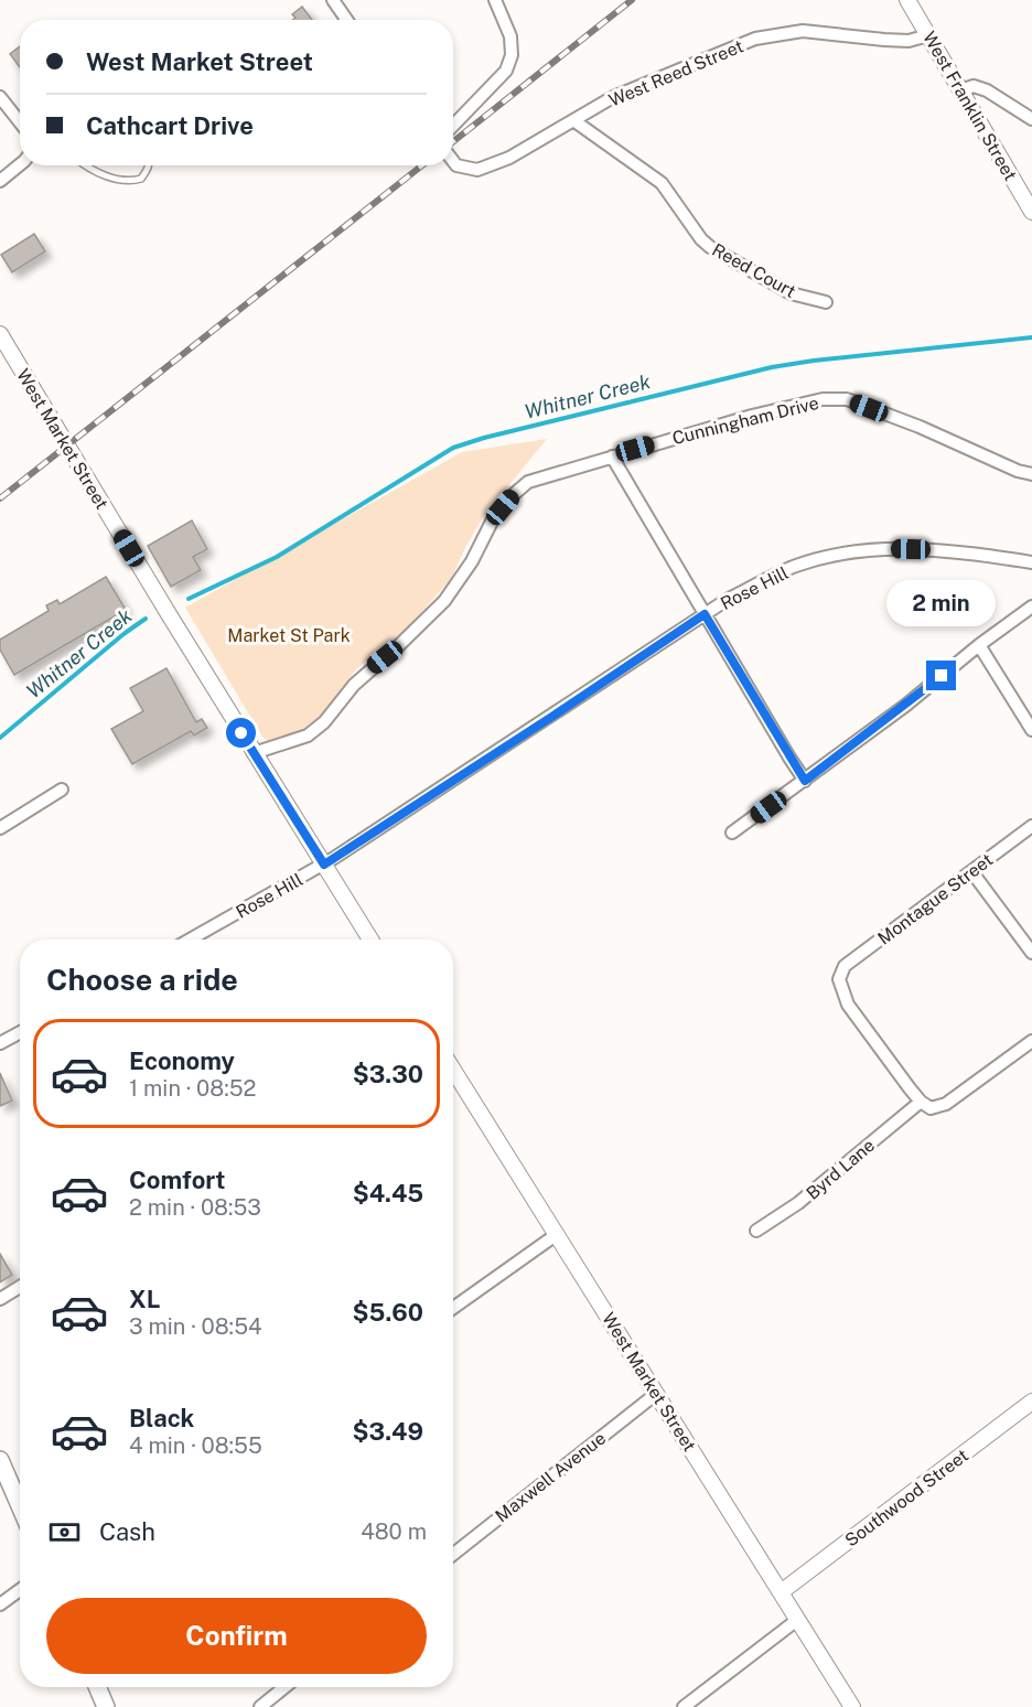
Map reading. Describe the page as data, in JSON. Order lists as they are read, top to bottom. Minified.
{"streets":{"street":["West Reed Street","West Franklin Street","Reed Court","Cunningham Drive","West Market Street","Rose Hill","Montague Street","Byrd Lane","Maxwell Avenue","Southwood Street"]},"crossings":[["West Reed Street","West Franklin Street"],["West Reed Street","Reed Court"],["Cunningham Drive","West Market Street"],["West Market Street","Rose Hill"],["West Market Street","Maxwell Avenue"],["West Market Street","Southwood Street"],["Montague Street","Byrd Lane"]],"water":["Whitner Creek"],"parks":["Market St Park"],"page":{"banner":["West Market Street","Cathcart Drive"],"bubble":"2 min","heading":"Choose a ride","list":[{"name":"Economy","note":"1 min · 08:52","value":"$3.30"},{"name":"Comfort","note":"2 min · 08:53","value":"$4.45"},{"name":"XL","note":"3 min · 08:54","value":"$5.60"},{"name":"Black","note":"4 min · 08:55","value":"$3.49"}],"pay":["Cash","480 m"],"buttons":"Confirm"}}
